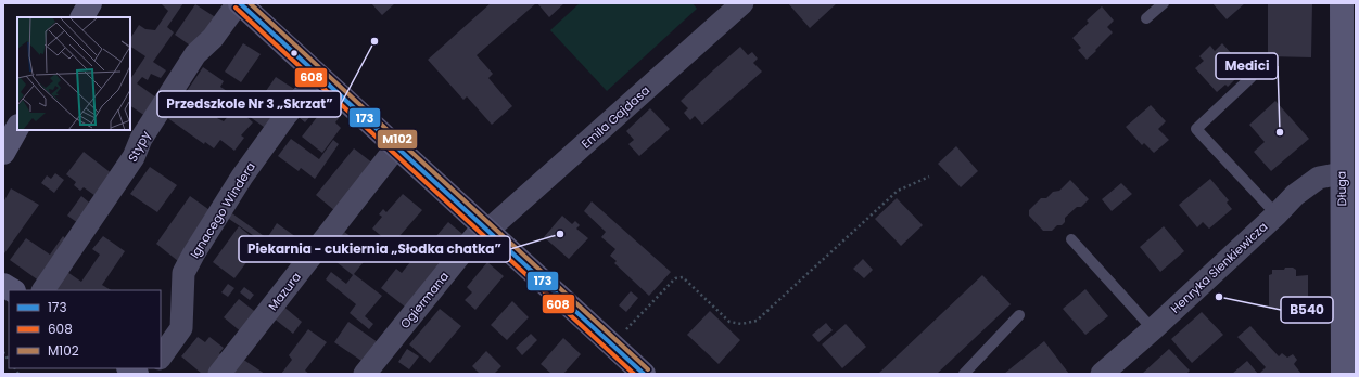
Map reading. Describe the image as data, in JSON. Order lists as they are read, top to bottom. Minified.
{"streets":{"street":["Emila Gajdasa","Stypy","Długa","Ignacego Windera","Henryka Sienkiewicza","Mazura","Ogiermana"]},"crossings":[["Emila Gajdasa","Ogiermana"],["Długa","Henryka Sienkiewicza"]],"places":["Przedszkole Nr 3 „Skrzat”","Medici","Piekarnia - cukiernia „Słodka chatka”","B540"],"lines":["transit line 173","transit line M102","transit line 608"],"legend":["173","608","M102"]}
